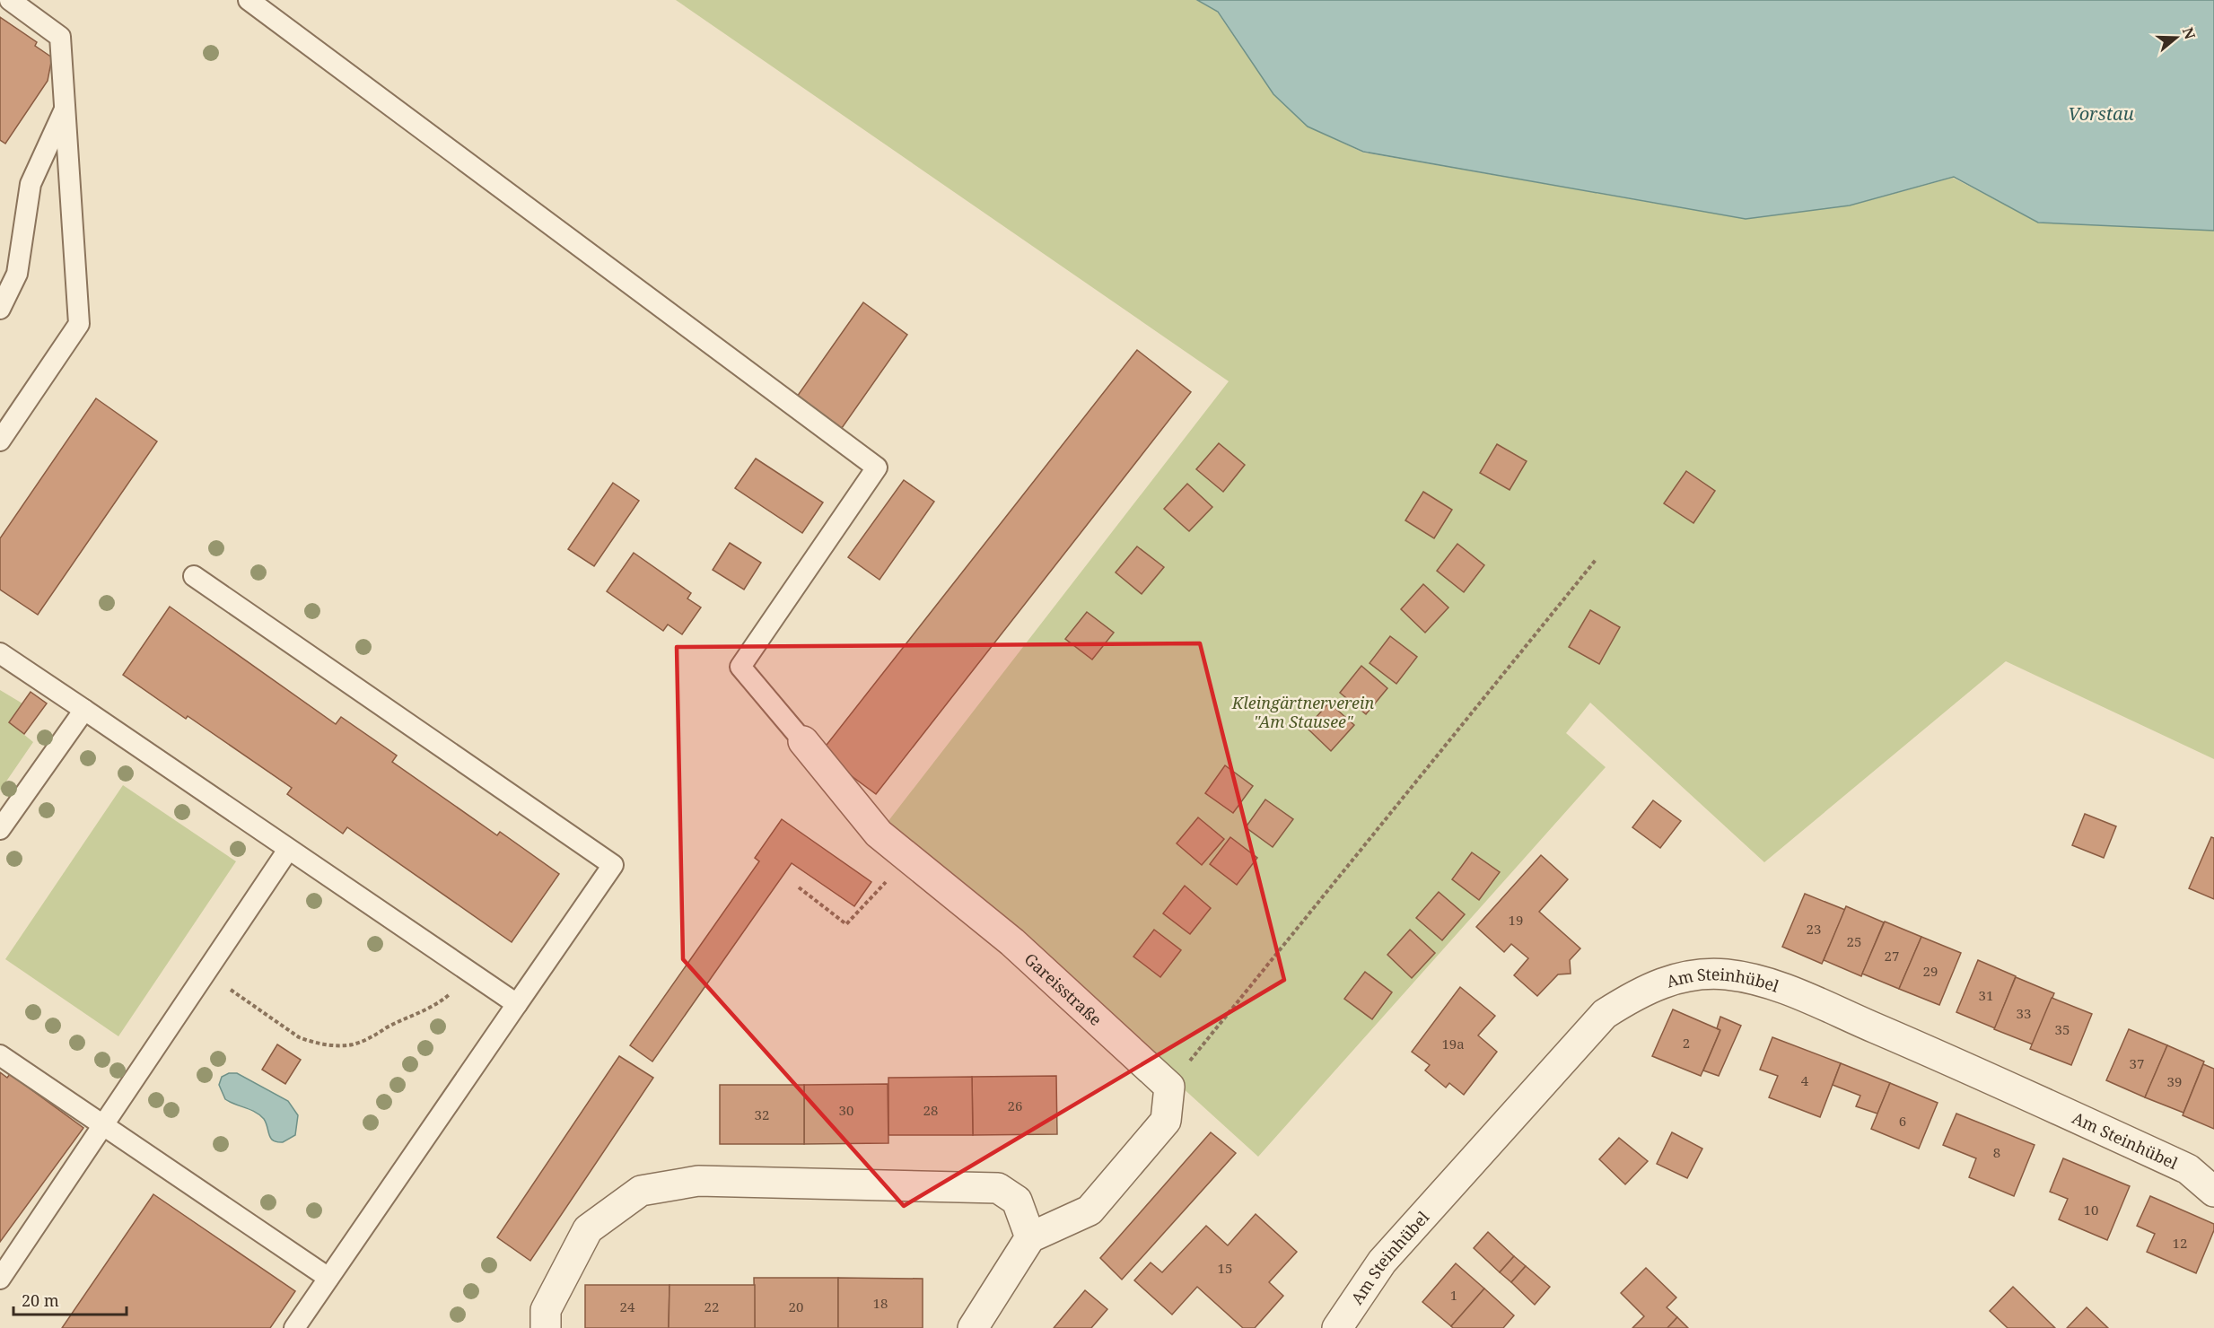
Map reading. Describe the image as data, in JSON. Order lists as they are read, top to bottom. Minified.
{"streets":{"street":["Am Steinhübel","Gareisstraße"]},"water":["Vorstau"],"parks":["Kleingärtnerverein \"Am Stausee\""],"house_numbers":["19","23","25","27","29","31","33","35","2","19a","37","4","39","26","30","28","32","6","8","10","12","15","1","18","24","22","20"],"scale_bar":"20 m","north":"right"}
